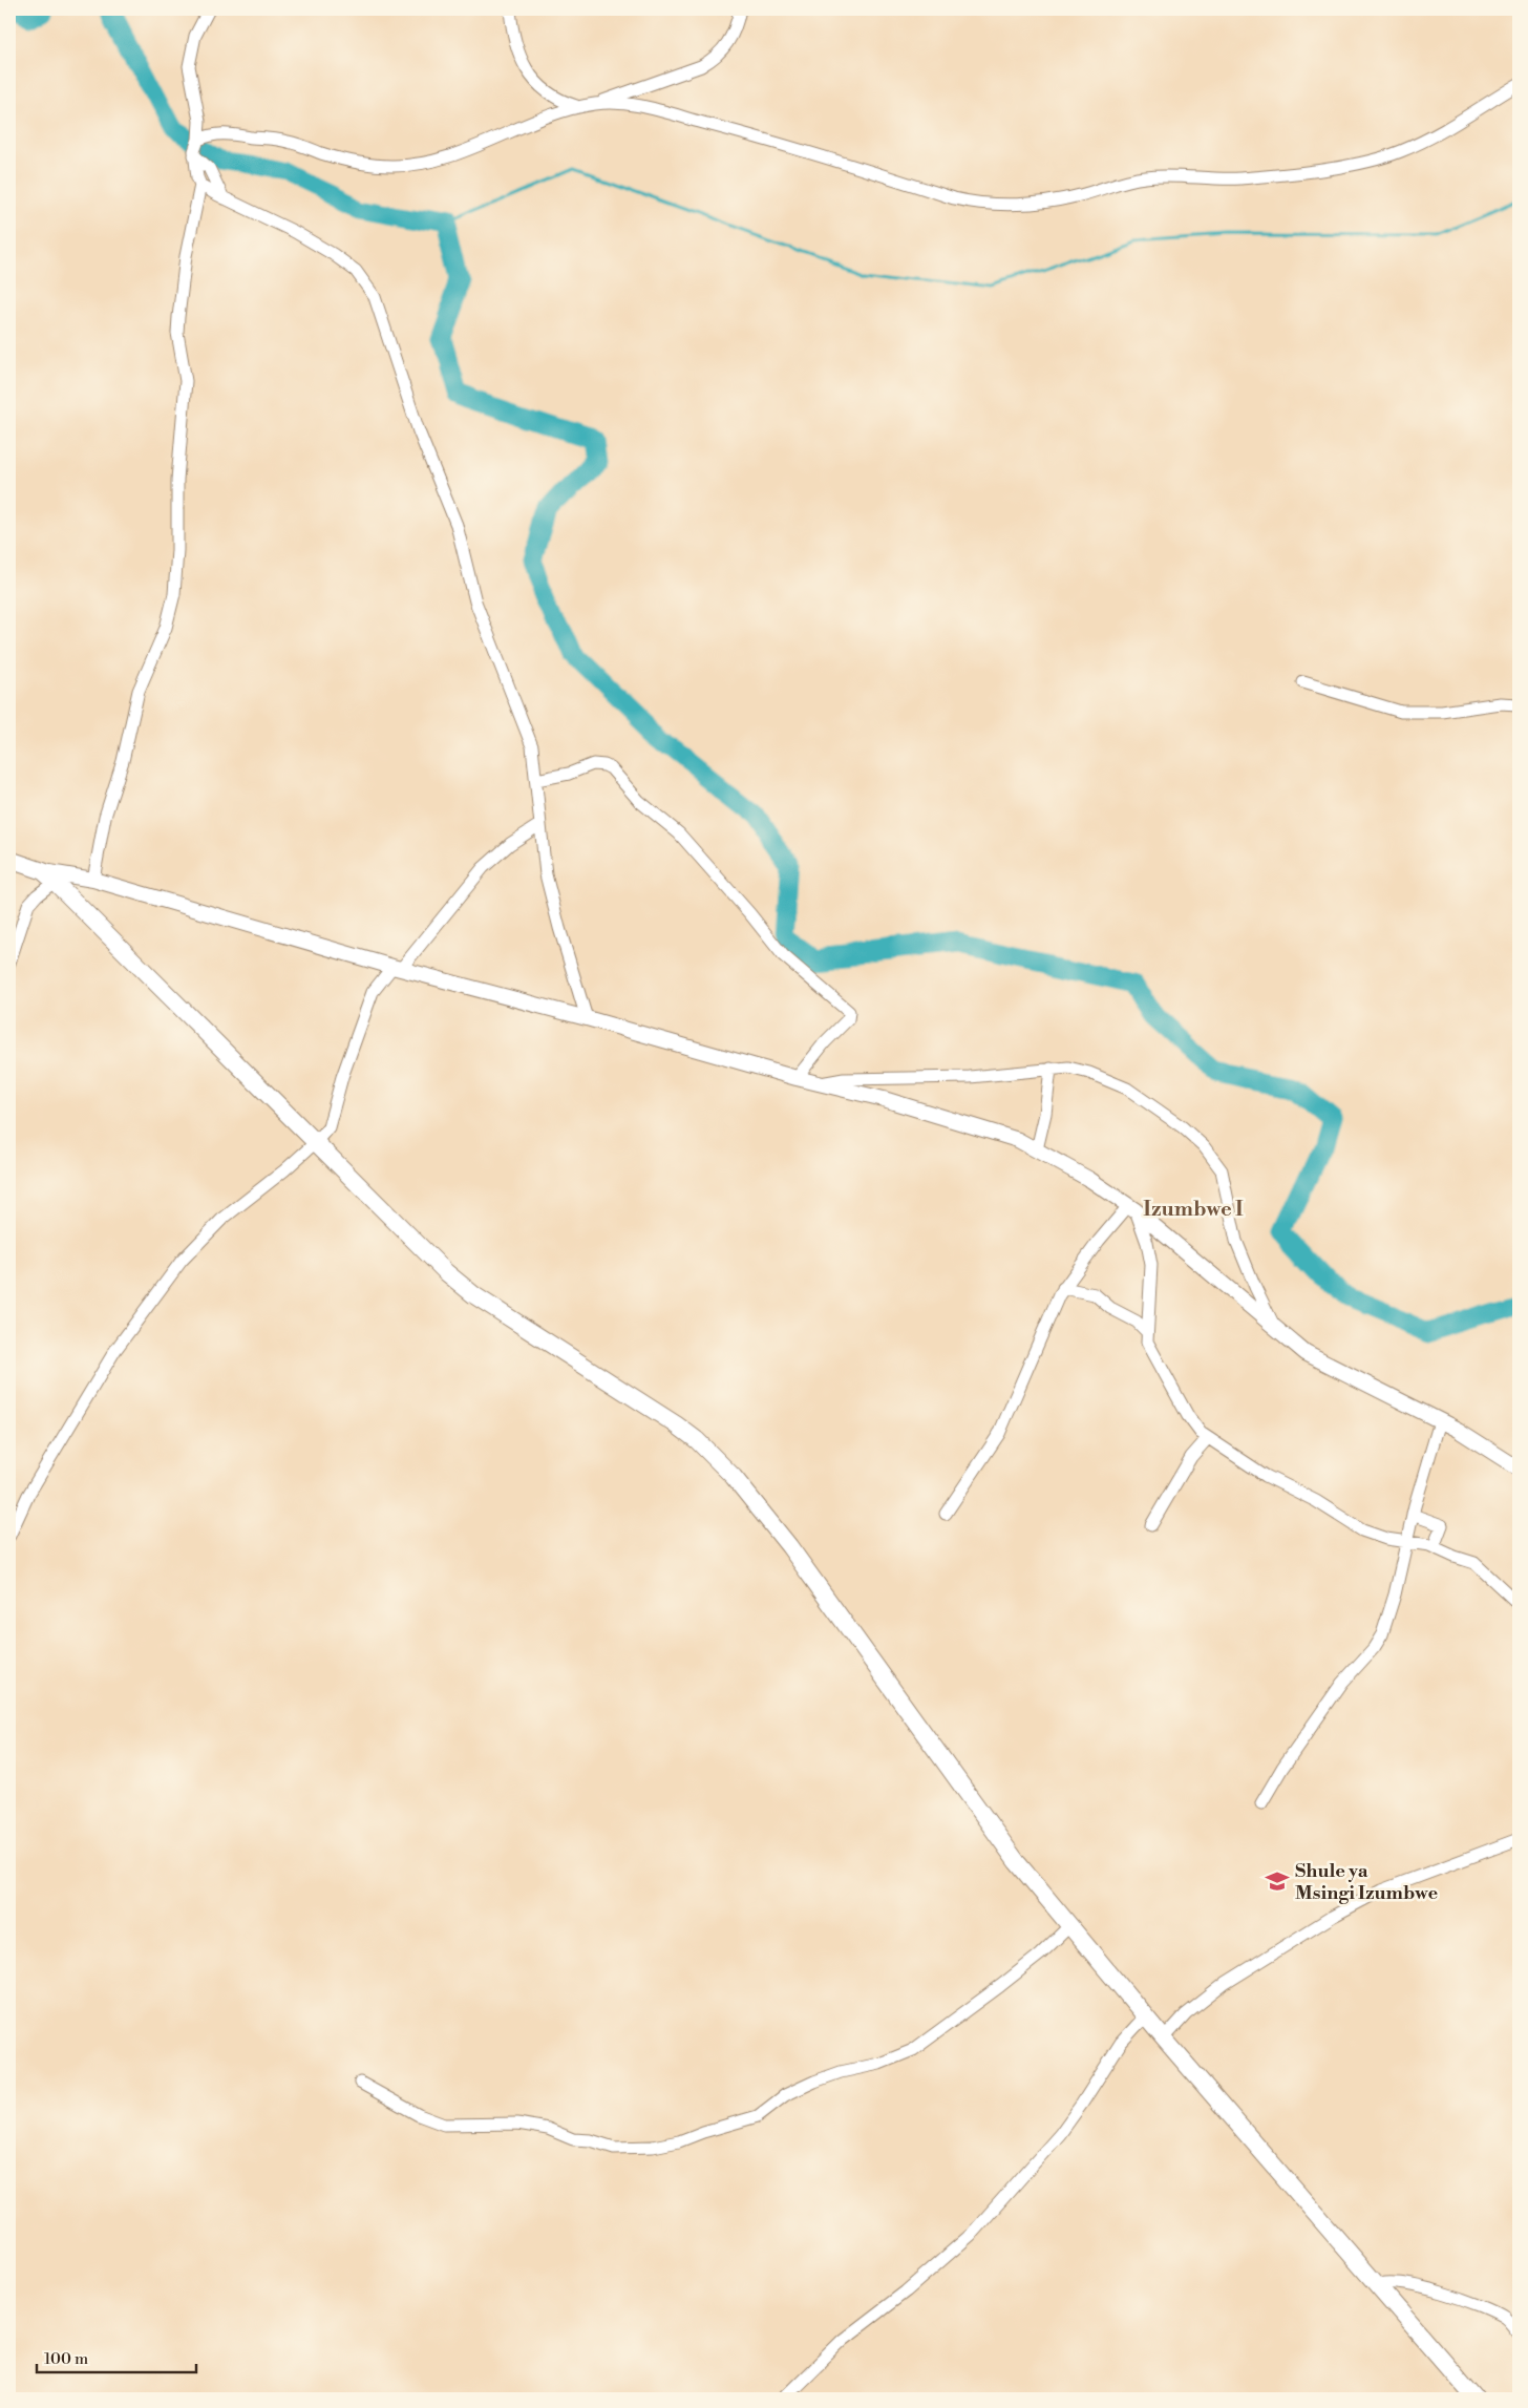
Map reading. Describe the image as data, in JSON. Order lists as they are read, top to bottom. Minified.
{"districts":["Izumbwe I"],"places":{"school or university":["Shule ya Msingi Izumbwe"]},"scale_bar":"100 m"}
